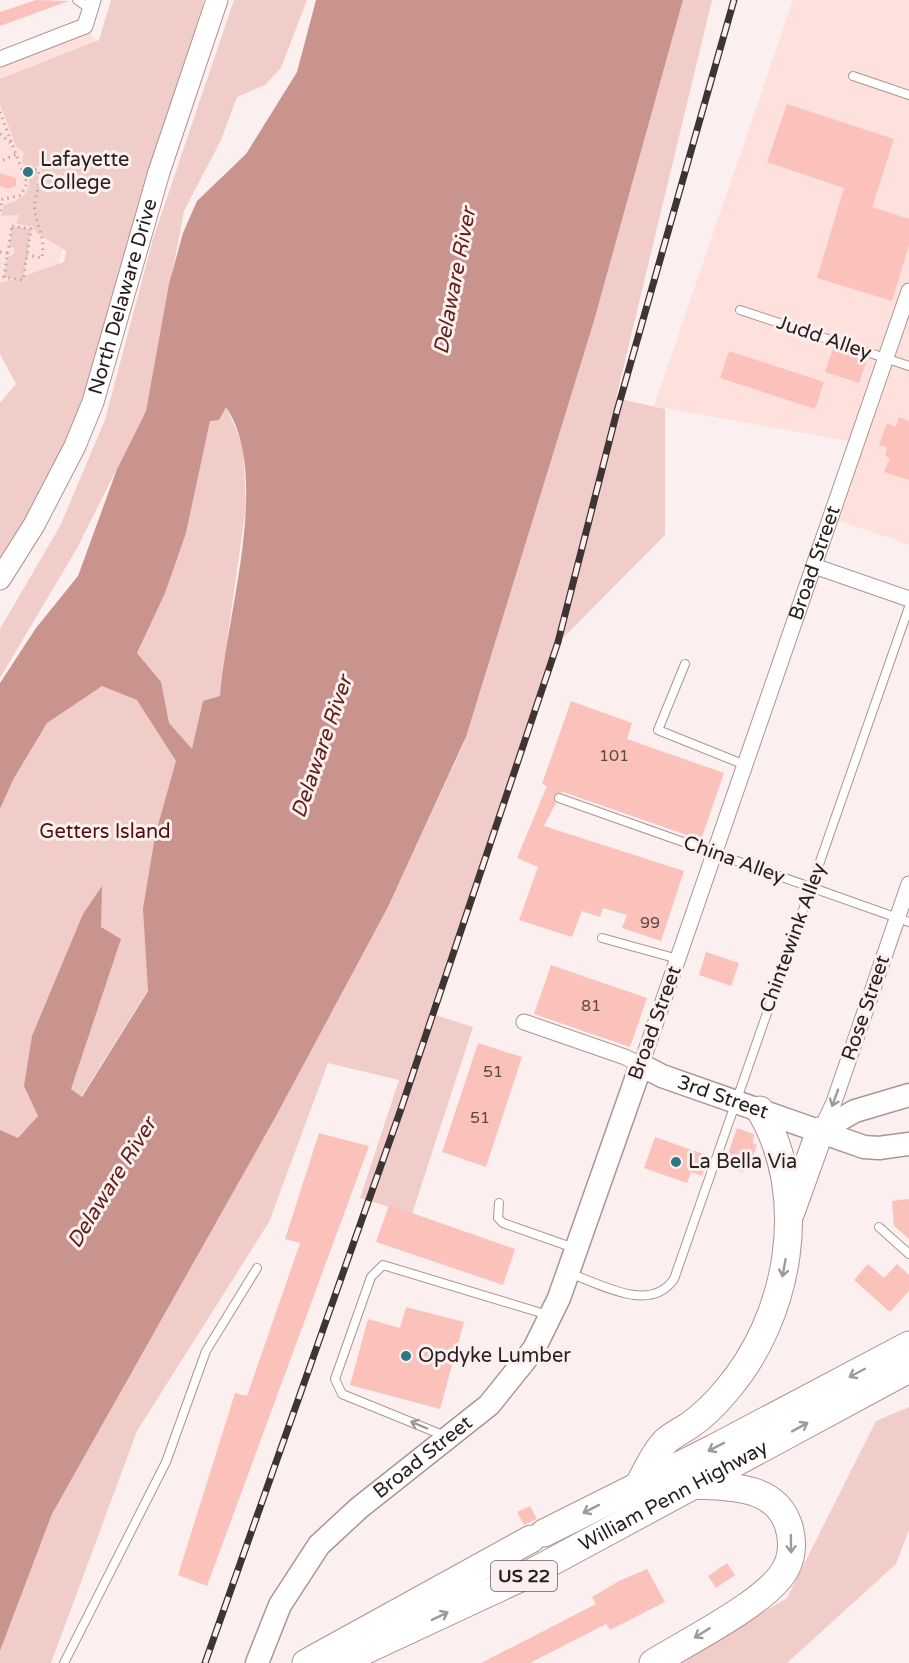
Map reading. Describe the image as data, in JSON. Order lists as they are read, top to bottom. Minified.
{"streets":{"highway":["William Penn Highway","US 22"],"main road":["North Delaware Drive","Broad Street","3rd Street"],"street":["Rose Street"],"lane":["Judd Alley","China Alley","Chintewink Alley"]},"crossings":[["Judd Alley","Broad Street"],["Broad Street","China Alley"],["Broad Street","Chintewink Alley"],["Broad Street","3rd Street"],["China Alley","Chintewink Alley"],["China Alley","Rose Street"],["Chintewink Alley","3rd Street"],["Rose Street","3rd Street"]],"one_way":["Rose Street"],"water":["Delaware River"],"parks":["Getters Island"],"places":["Lafayette College","La Bella Via","Opdyke Lumber"],"house_numbers":["101","99","81","51","51"]}
